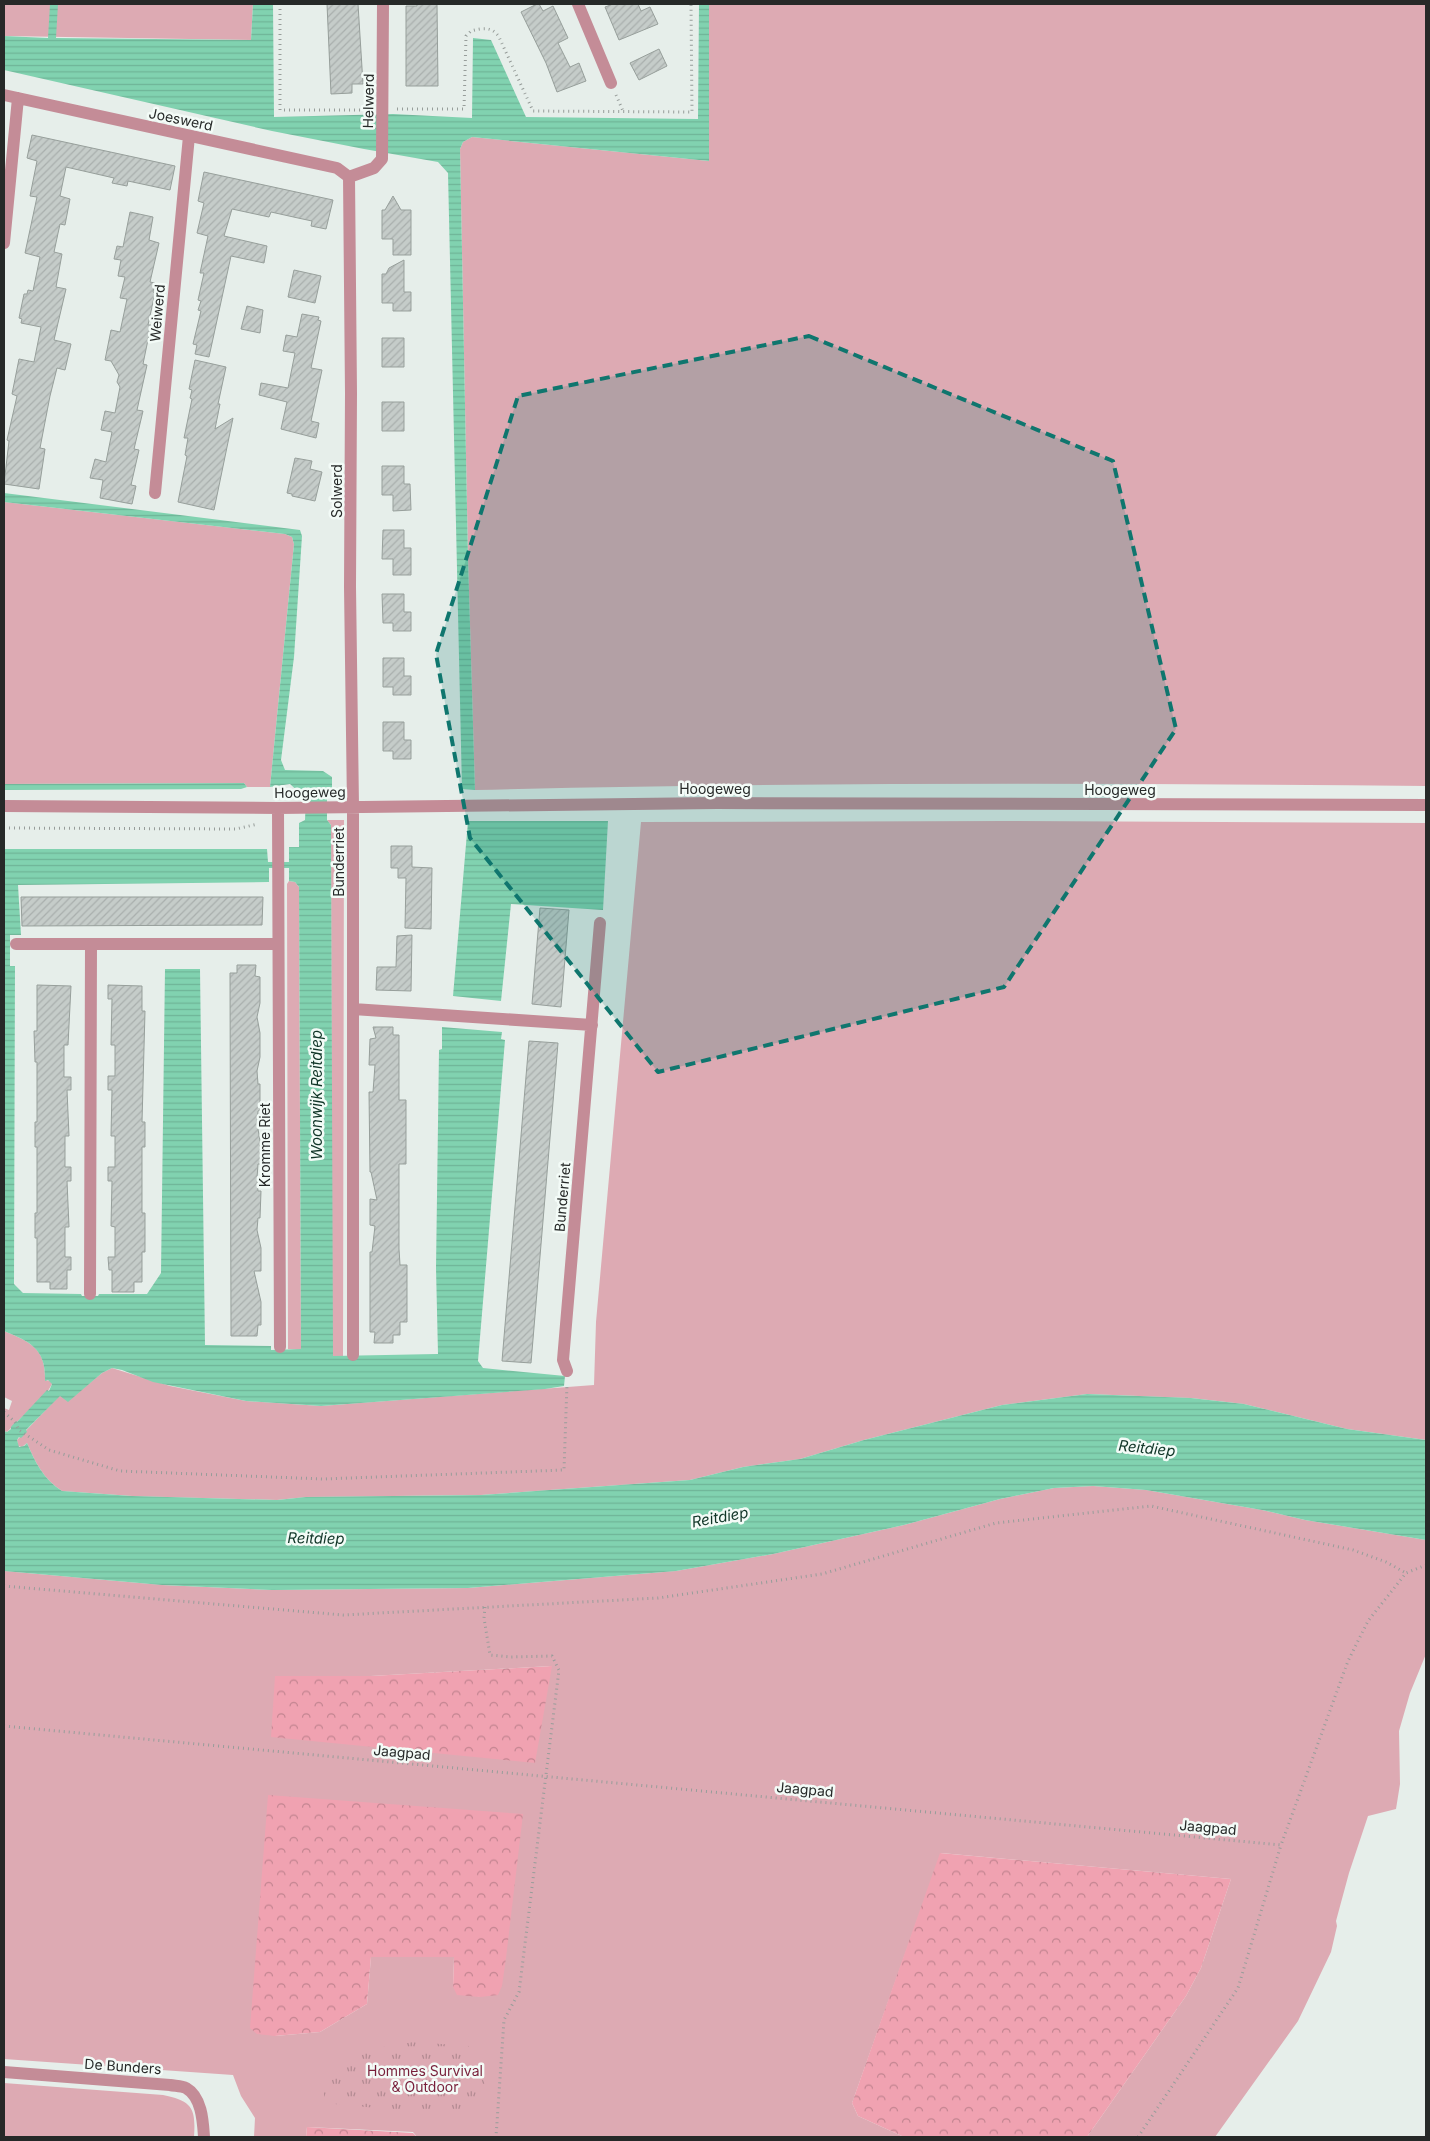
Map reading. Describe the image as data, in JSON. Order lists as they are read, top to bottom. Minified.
{"streets":{"street":["Helwerd","Joeswerd","Weiwerd","Solwerd","Hoogeweg","Bunderriet","Kromme Riet","De Bunders"],"path":["Jaagpad"]},"crossings":[["Helwerd","Joeswerd"],["Helwerd","Solwerd"],["Joeswerd","Weiwerd"],["Joeswerd","Solwerd"],["Solwerd","Hoogeweg"],["Solwerd","Bunderriet"],["Hoogeweg","Bunderriet"],["Hoogeweg","Kromme Riet"]],"water":["Woonwijk Reitdiep","Reitdiep"],"parks":["Hommes Survival & Outdoor"]}
